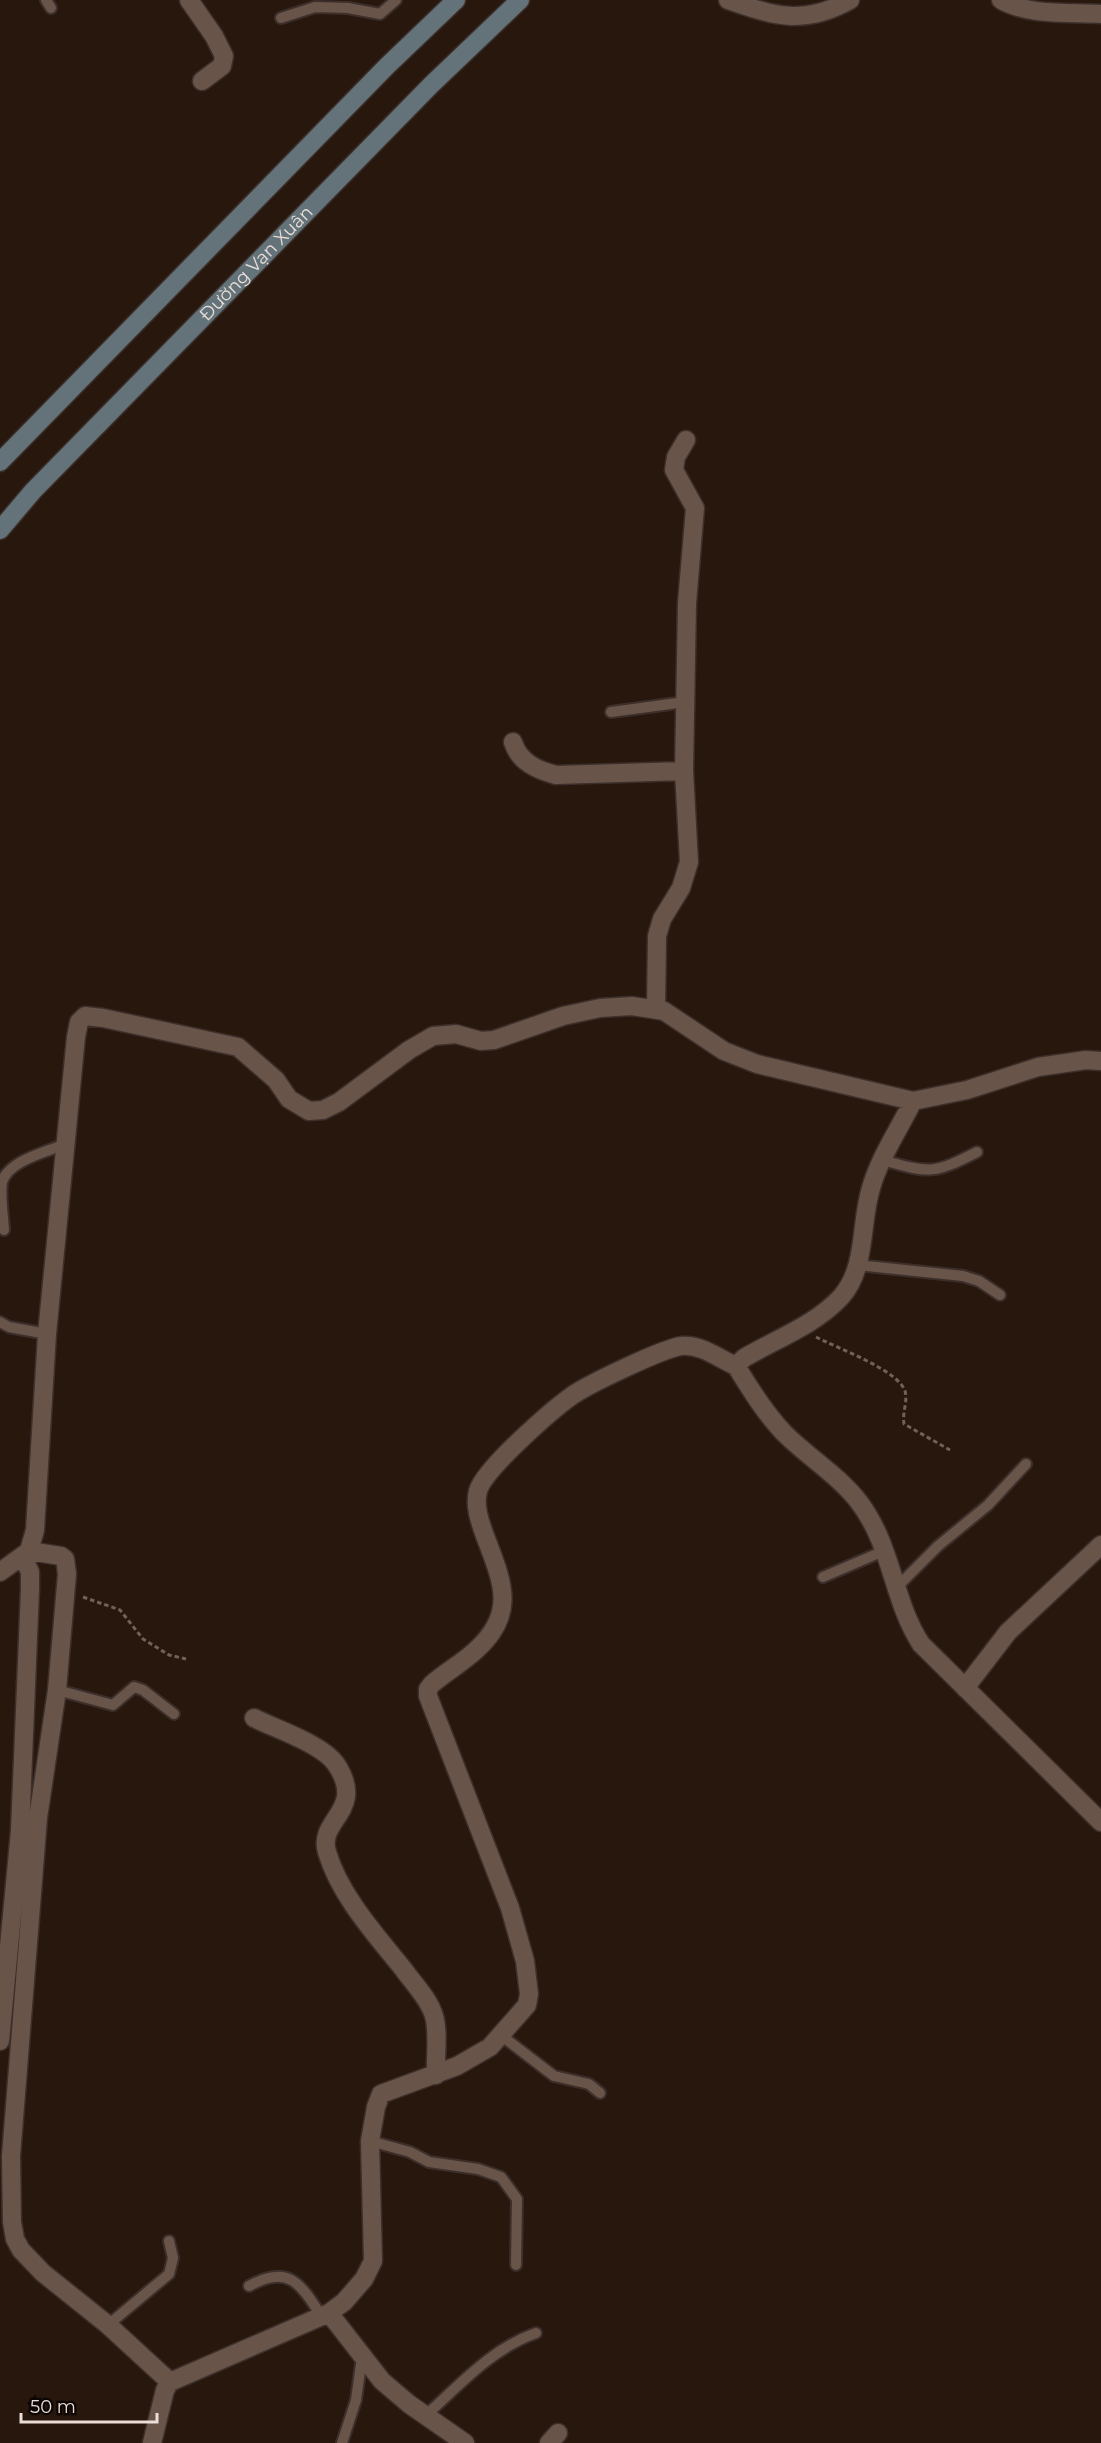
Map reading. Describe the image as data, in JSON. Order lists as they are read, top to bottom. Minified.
{"streets":{"main road":["Đường Vạn Xuân"]},"scale_bar":"50 m"}
